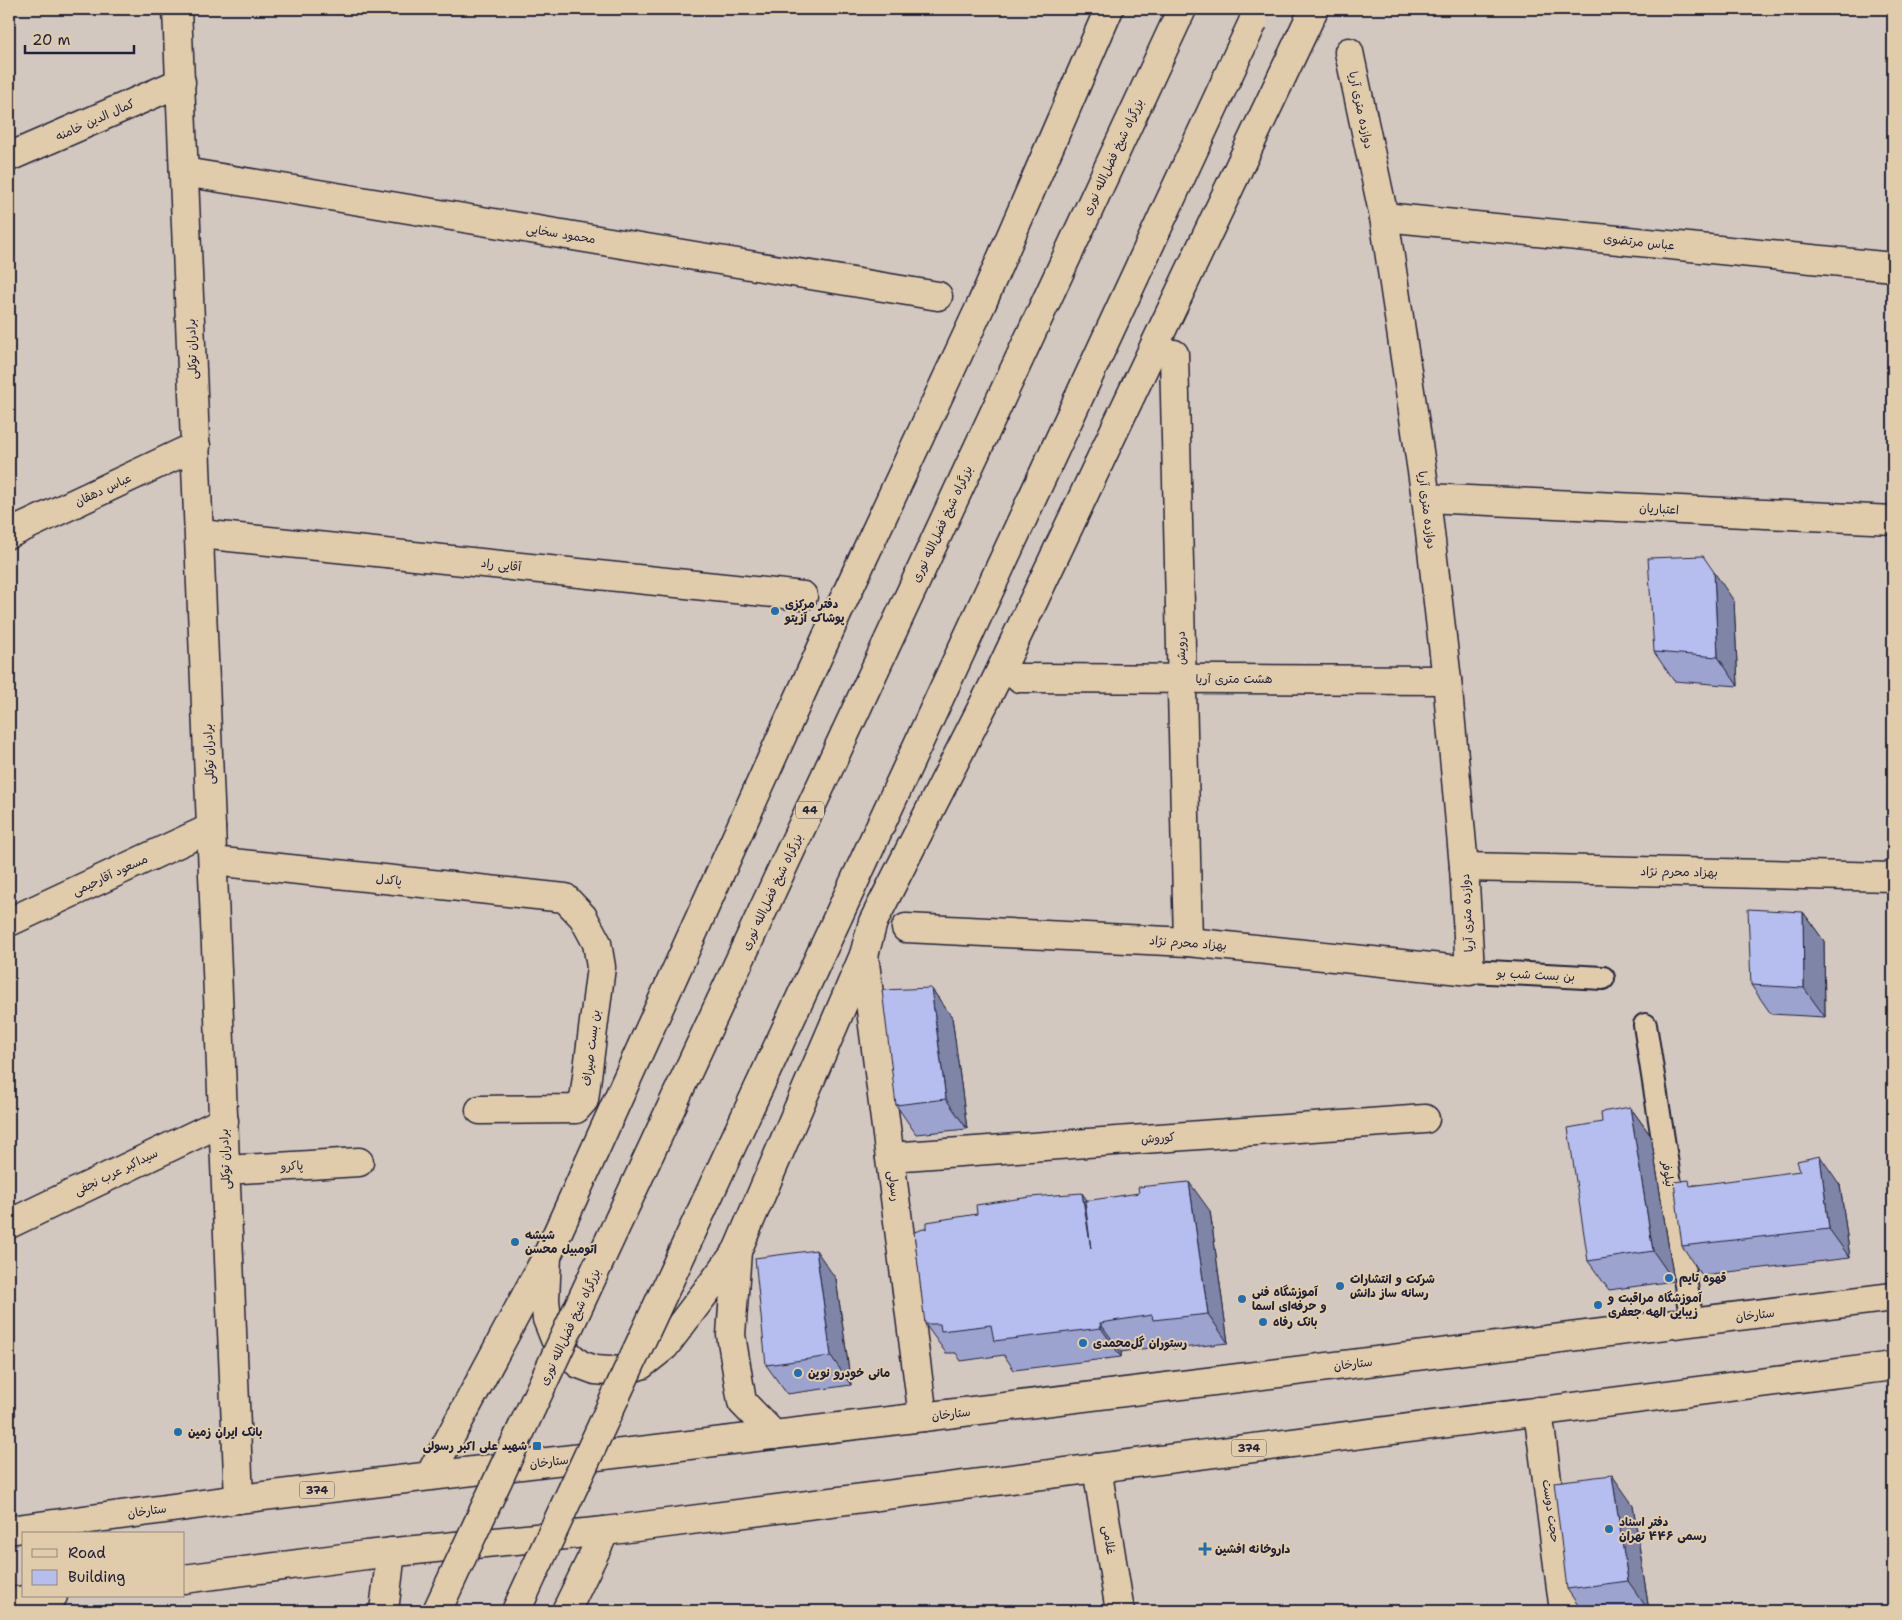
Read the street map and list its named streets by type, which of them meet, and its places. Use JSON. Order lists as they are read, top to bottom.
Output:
{
  "streets": {
    "main road": [
      "دوازده متری آریا",
      "کمال الدین خامنه",
      "بزرگراه شیخ فضل‌الله نوری",
      "محمود سخایی",
      "عباس مرتضوی",
      "برادران توکلی",
      "عباس دهقان",
      "اعتباریان",
      "آقایی راد",
      "درویش",
      "هشت متری آریا",
      "44",
      "بهزاد محرم نژاد",
      "مسعود آقارحیمی",
      "پاکدل",
      "بن بست صیراف",
      "کوروش",
      "پاکرو",
      "سیداکبر عرب نجفی",
      "رسولی",
      "ستارخان",
      "374",
      "حجت دوست",
      "غلامی"
    ],
    "lane": ["بن بست شب بو", "نیلوفر"]
  },
  "crossings": [
    ["دوازده متری آریا", "عباس مرتضوی"],
    ["دوازده متری آریا", "اعتباریان"],
    ["دوازده متری آریا", "هشت متری آریا"],
    ["دوازده متری آریا", "بهزاد محرم نژاد"],
    ["دوازده متری آریا", "بن بست شب بو"],
    ["کمال الدین خامنه", "برادران توکلی"],
    ["محمود سخایی", "برادران توکلی"],
    ["برادران توکلی", "عباس دهقان"],
    ["برادران توکلی", "آقایی راد"],
    ["برادران توکلی", "مسعود آقارحیمی"],
    ["برادران توکلی", "پاکدل"],
    ["برادران توکلی", "پاکرو"],
    ["برادران توکلی", "سیداکبر عرب نجفی"],
    ["برادران توکلی", "ستارخان"],
    ["درویش", "هشت متری آریا"],
    ["درویش", "بهزاد محرم نژاد"],
    ["بهزاد محرم نژاد", "بن بست شب بو"],
    ["پاکدل", "بن بست صیراف"],
    ["کوروش", "رسولی"],
    ["نیلوفر", "ستارخان"],
    ["رسولی", "ستارخان"],
    ["374", "حجت دوست"],
    ["374", "غلامی"]
  ],
  "places": {
    "other": [
      "دفتر مرکزی پوشاک آزیتو",
      "شیشه اتومبیل محسن",
      "قهوه تایم",
      "شرکت و انتشارات رسانه ساز دانش",
      "آموزشگاه فنی و حرفه‌ای اسما",
      "آموزشگاه مراقبت و زیبایی الهه جعفری",
      "بانک رفاه",
      "رستوران گل‌محمدی",
      "مانی خودرو نوین",
      "بانک ایران زمین",
      "دفتر اسناد رسمی ۴۴۶ تهران"
    ],
    "transit": ["شهید علی اکبر رسولی"],
    "health": ["داروخانه افشین"]
  },
  "legend": ["Road", "Building"],
  "scale_bar": "20 m"
}
